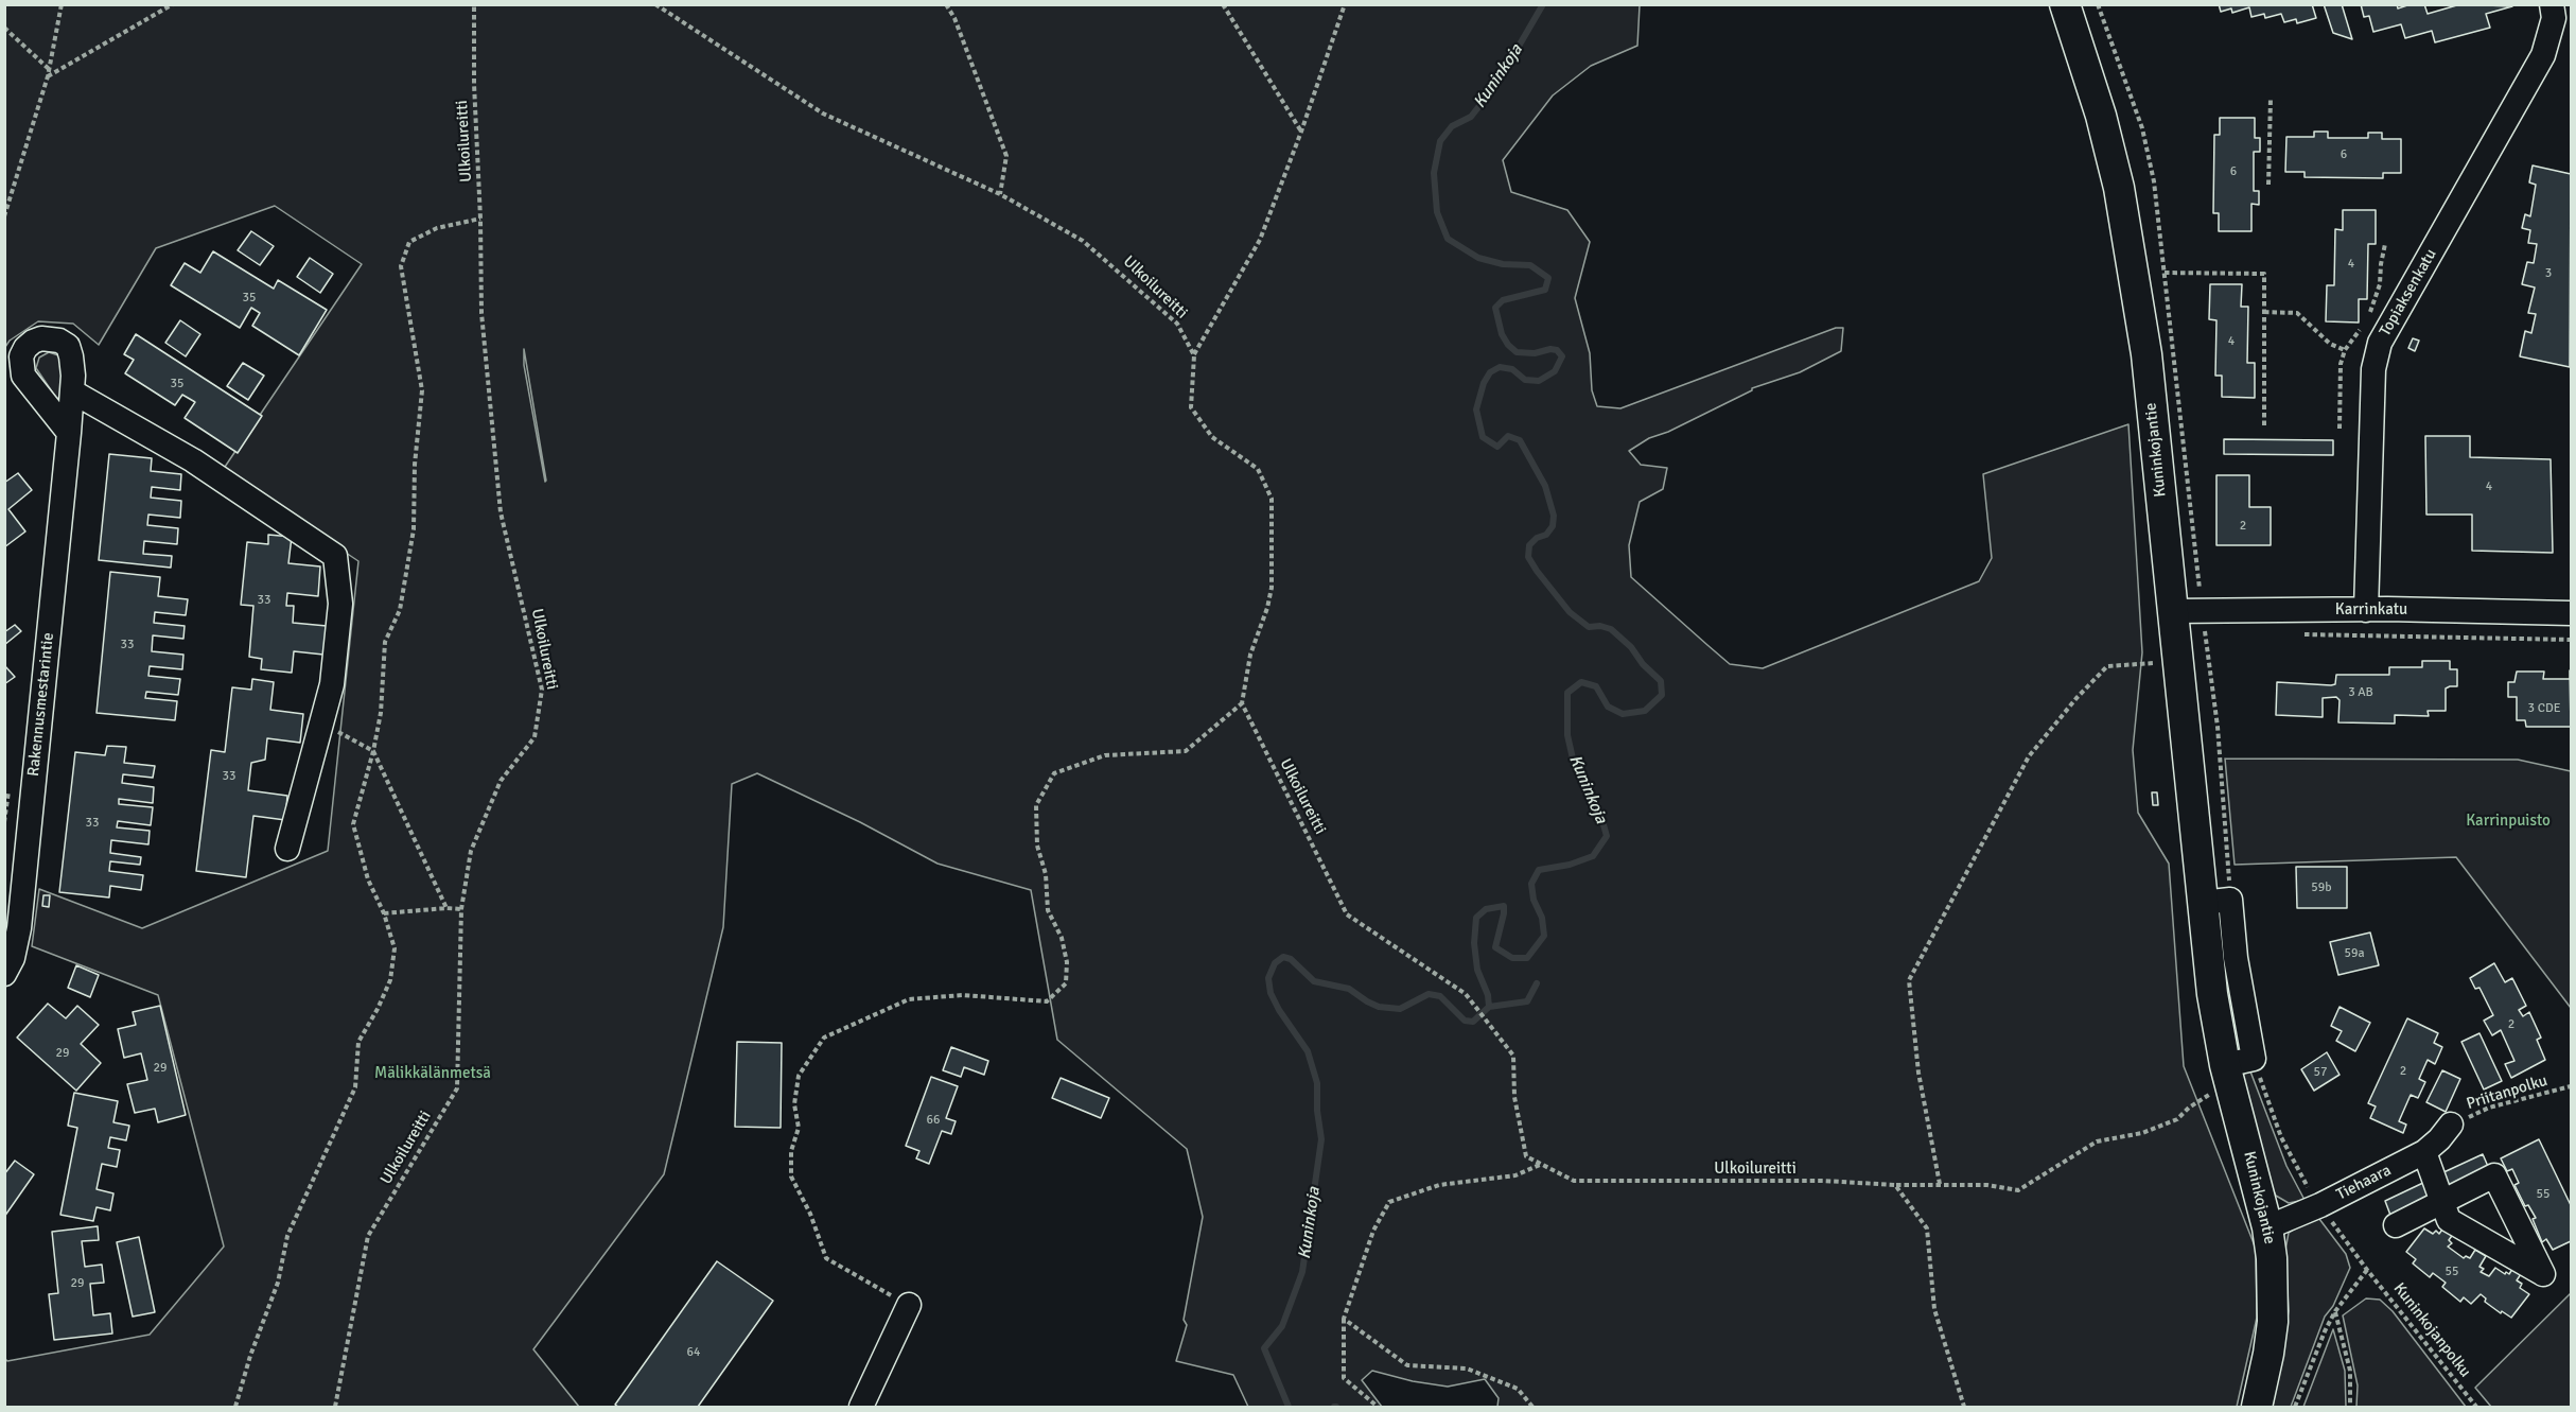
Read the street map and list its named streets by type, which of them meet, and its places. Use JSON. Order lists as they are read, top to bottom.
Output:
{
  "streets": {
    "main road": ["Kuninkojantie"],
    "street": [
      "Topiaksenkatu",
      "Karrinkatu",
      "Rakennusmestarintie",
      "Tiehaara"
    ],
    "path": ["Ulkoilureitti", "Priitanpolku", "Kuninkojanpolku"]
  },
  "crossings": [
    ["Topiaksenkatu", "Karrinkatu"],
    ["Kuninkojantie", "Karrinkatu"],
    ["Kuninkojantie", "Tiehaara"],
    ["Priitanpolku", "Tiehaara"]
  ],
  "water": ["Kuninkoja"],
  "parks": ["Karrinpuisto", "Mälikkälänmetsä"],
  "house_numbers": [
    "6",
    "6",
    "4",
    "3",
    "35",
    "4",
    "35",
    "4",
    "2",
    "33",
    "33",
    "3 AB",
    "3 CDE",
    "33",
    "33",
    "59b",
    "59a",
    "2",
    "29",
    "29",
    "2",
    "57",
    "66",
    "55",
    "55",
    "29",
    "64"
  ]
}
